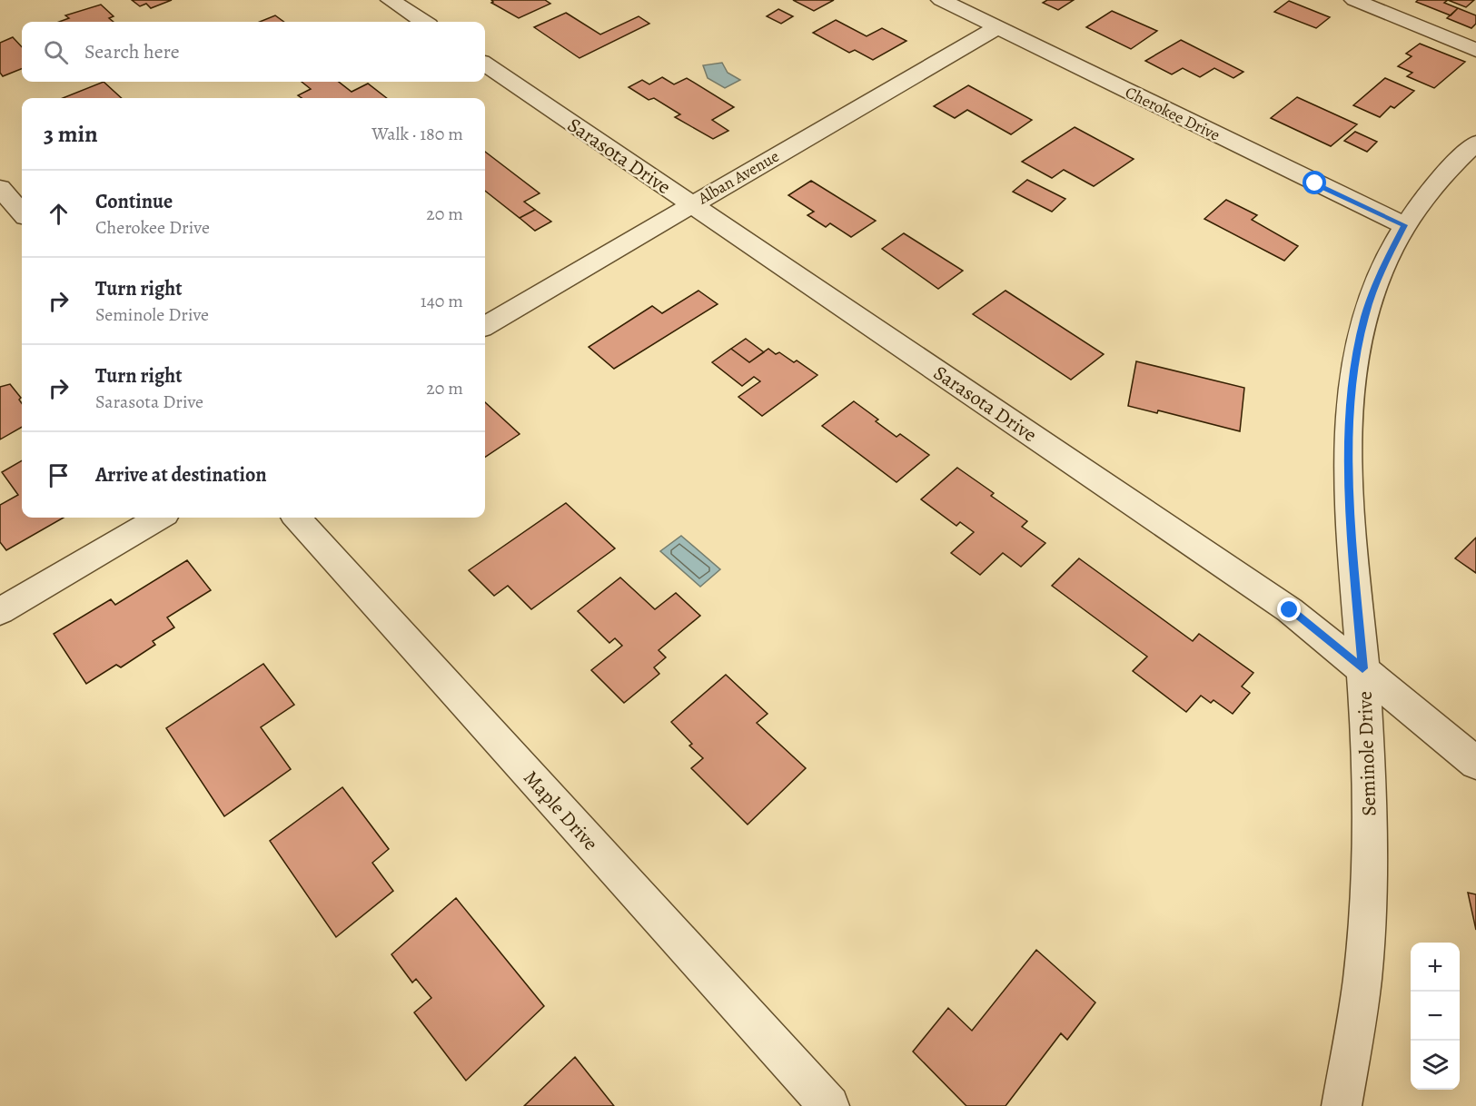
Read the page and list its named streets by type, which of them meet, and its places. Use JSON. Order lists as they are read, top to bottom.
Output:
{
  "streets": {
    "street": [
      "Cherokee Drive",
      "Sarasota Drive",
      "Alban Avenue",
      "Seminole Drive",
      "Maple Drive"
    ]
  },
  "crossings": [
    ["Cherokee Drive", "Alban Avenue"],
    ["Cherokee Drive", "Seminole Drive"],
    ["Sarasota Drive", "Alban Avenue"],
    ["Sarasota Drive", "Seminole Drive"]
  ],
  "page": {
    "search": "Search here",
    "heading": ["3 min", "Walk · 180 m"],
    "list": [
      ["Continue", "Cherokee Drive", "20 m"],
      ["Turn right", "Seminole Drive", "140 m"],
      ["Turn right", "Sarasota Drive", "20 m"],
      "Arrive at destination"
    ],
    "map_buttons": ["+", "−"]
  }
}
